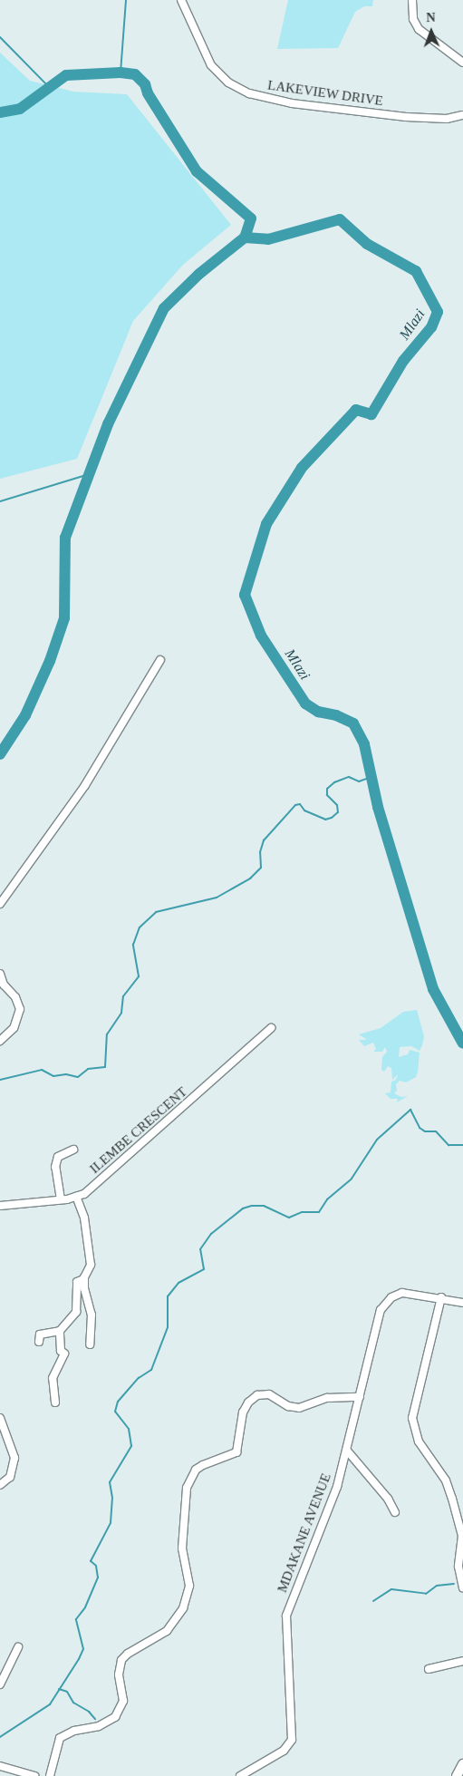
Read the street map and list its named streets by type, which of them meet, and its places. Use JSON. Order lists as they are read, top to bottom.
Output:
{
  "streets": {
    "street": ["LAKEVIEW DRIVE", "ILEMBE CRESCENT", "MDAKANE AVENUE"]
  },
  "water": ["Mlazi"],
  "north": "top"
}
